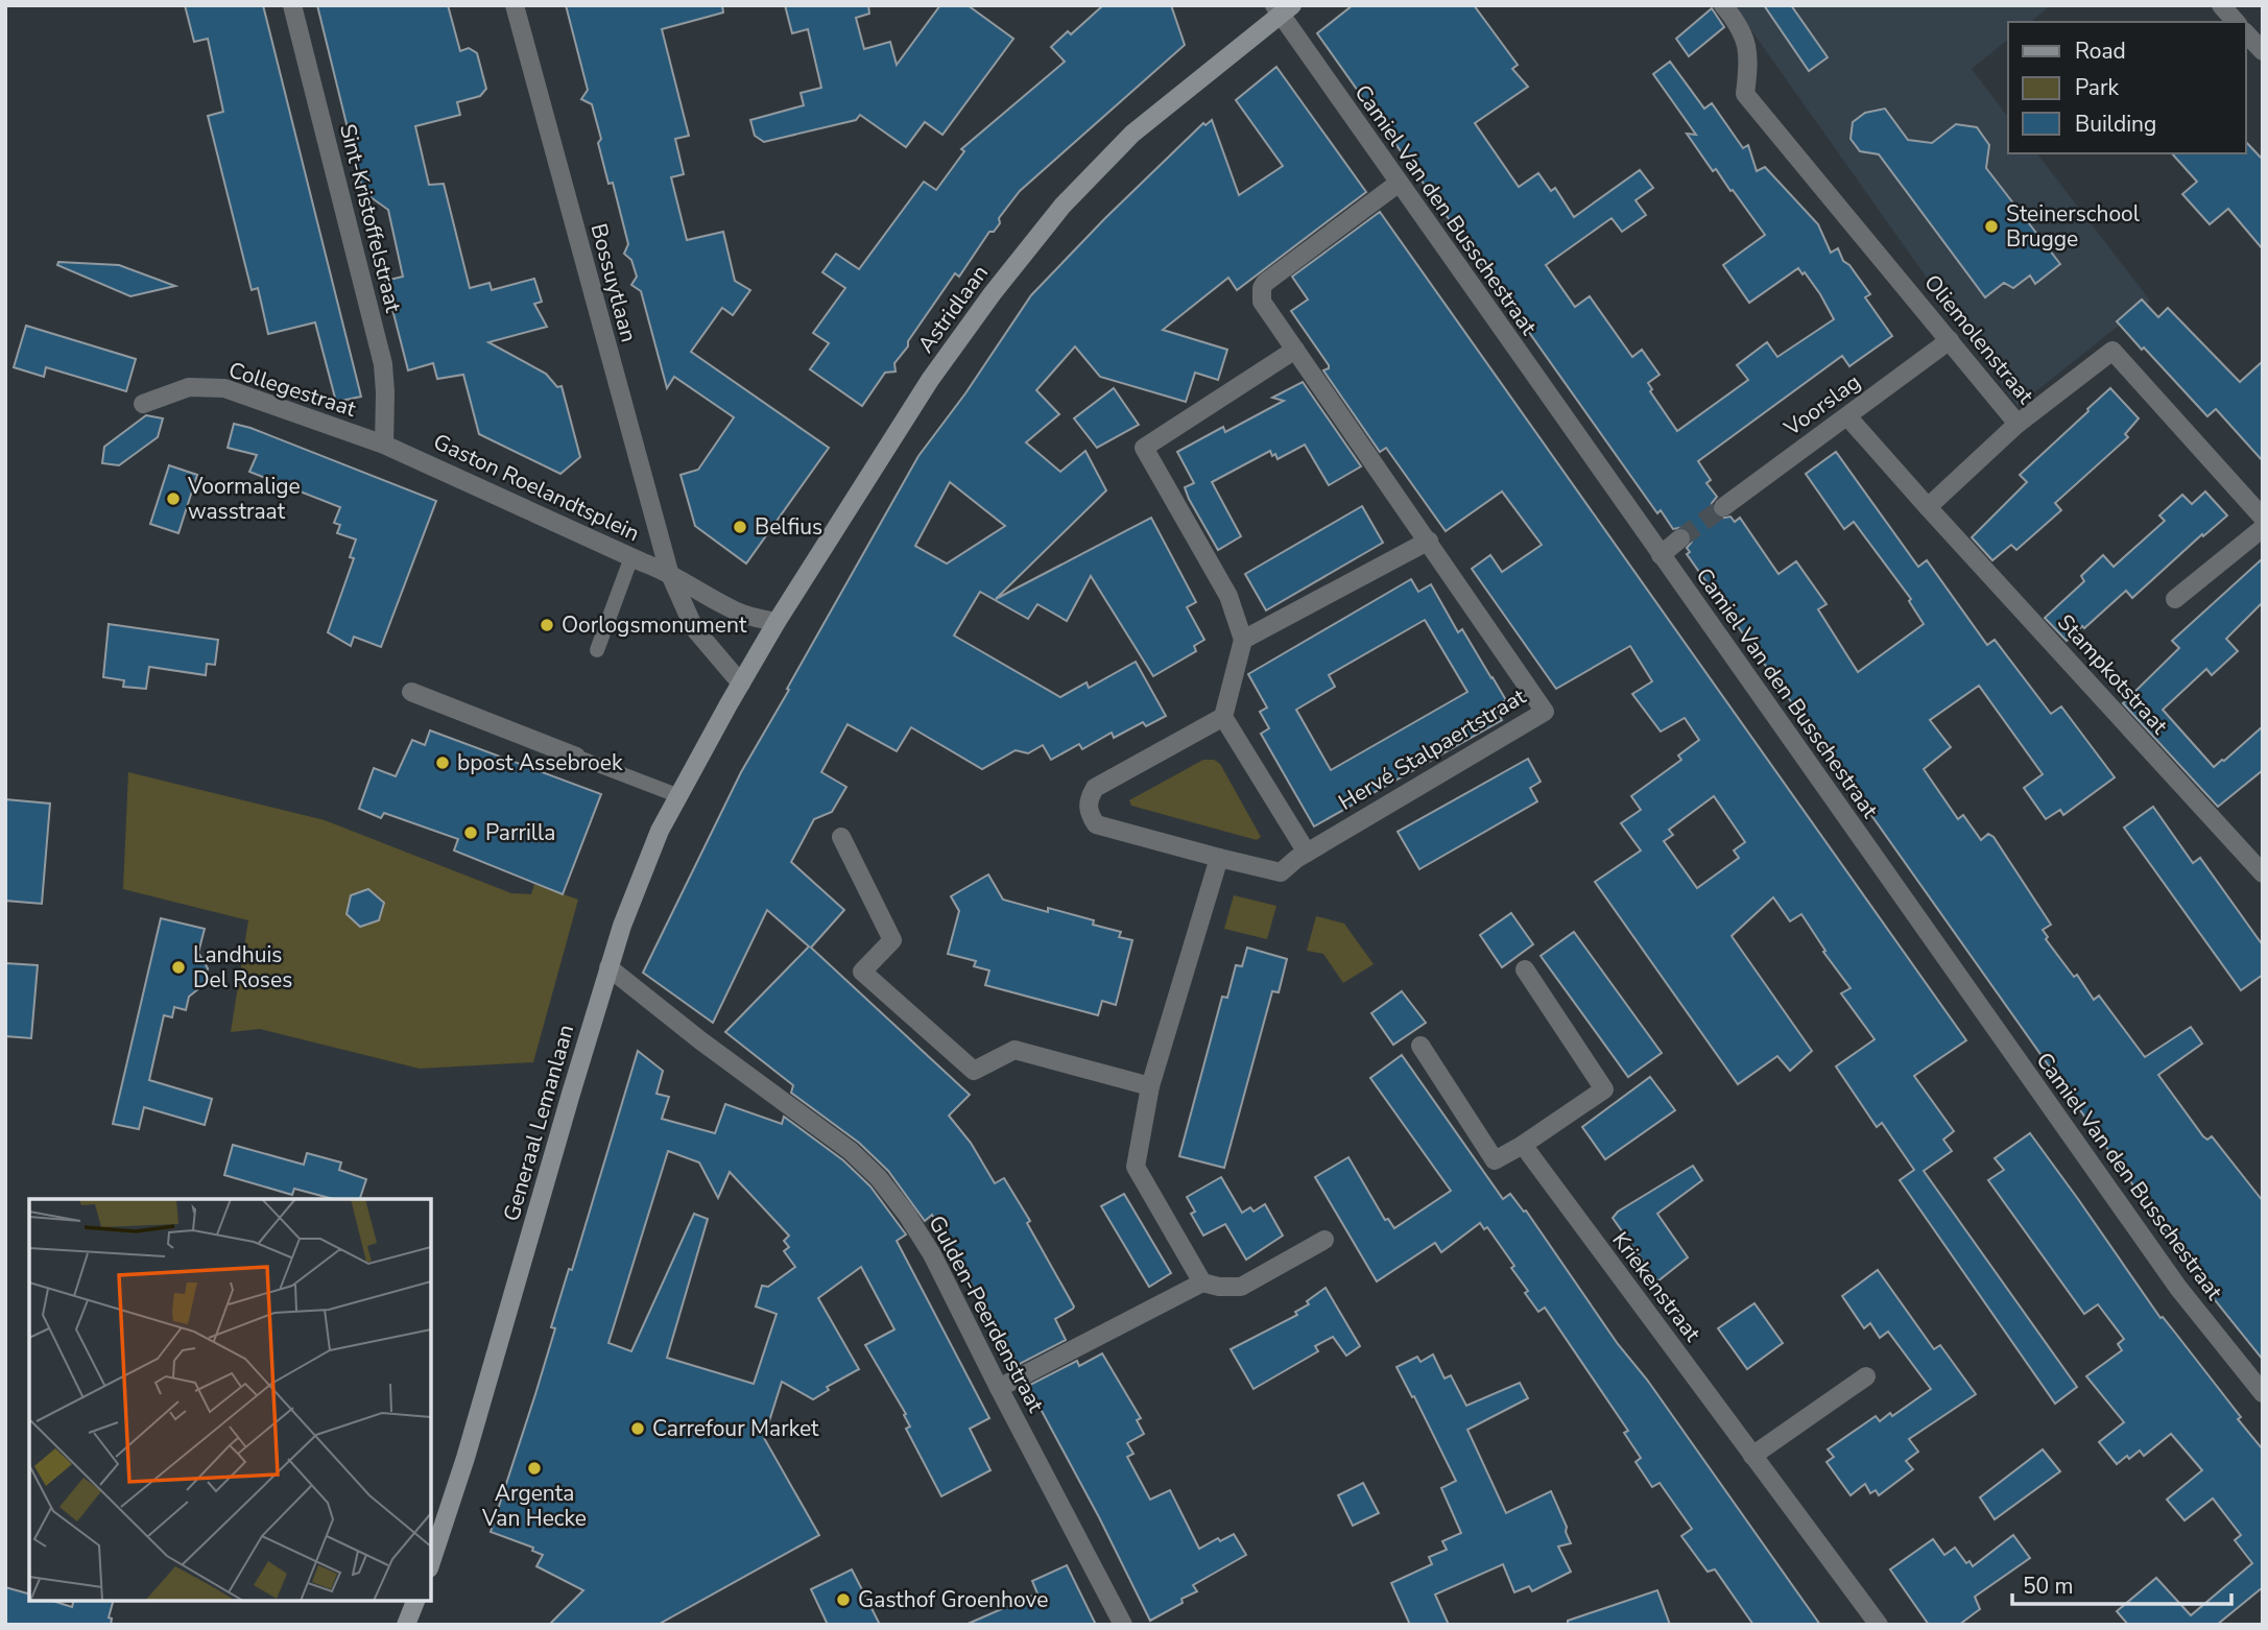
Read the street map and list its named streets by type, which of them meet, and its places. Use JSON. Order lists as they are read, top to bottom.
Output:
{
  "streets": {
    "main road": ["Astridlaan", "Generaal Lemanlaan"],
    "street": [
      "Camiel Van den Busschestraat",
      "Sint-Kristoffelstraat",
      "Bossuytlaan",
      "Oliemolenstraat",
      "Collegestraat",
      "Voorslag",
      "Gaston Roelandtsplein",
      "Stampkotstraat",
      "Hervé Stalpaertstraat",
      "Kriekenstraat",
      "Gulden-Peerdenstraat"
    ]
  },
  "crossings": [
    ["Camiel Van den Busschestraat", "Astridlaan"],
    ["Camiel Van den Busschestraat", "Hervé Stalpaertstraat"],
    ["Sint-Kristoffelstraat", "Collegestraat"],
    ["Sint-Kristoffelstraat", "Gaston Roelandtsplein"],
    ["Bossuytlaan", "Astridlaan"],
    ["Bossuytlaan", "Gaston Roelandtsplein"],
    ["Astridlaan", "Generaal Lemanlaan"],
    ["Oliemolenstraat", "Voorslag"],
    ["Collegestraat", "Gaston Roelandtsplein"],
    ["Voorslag", "Stampkotstraat"],
    ["Generaal Lemanlaan", "Gulden-Peerdenstraat"]
  ],
  "places": [
    "Steinerschool Brugge",
    "Voormalige wasstraat",
    "Belfius",
    "Oorlogsmonument",
    "bpost Assebroek",
    "Parrilla",
    "Landhuis Del Roses",
    "Carrefour Market",
    "Argenta Van Hecke",
    "Gasthof Groenhove"
  ],
  "legend": ["Road", "Park", "Building"],
  "scale_bar": "50 m"
}
